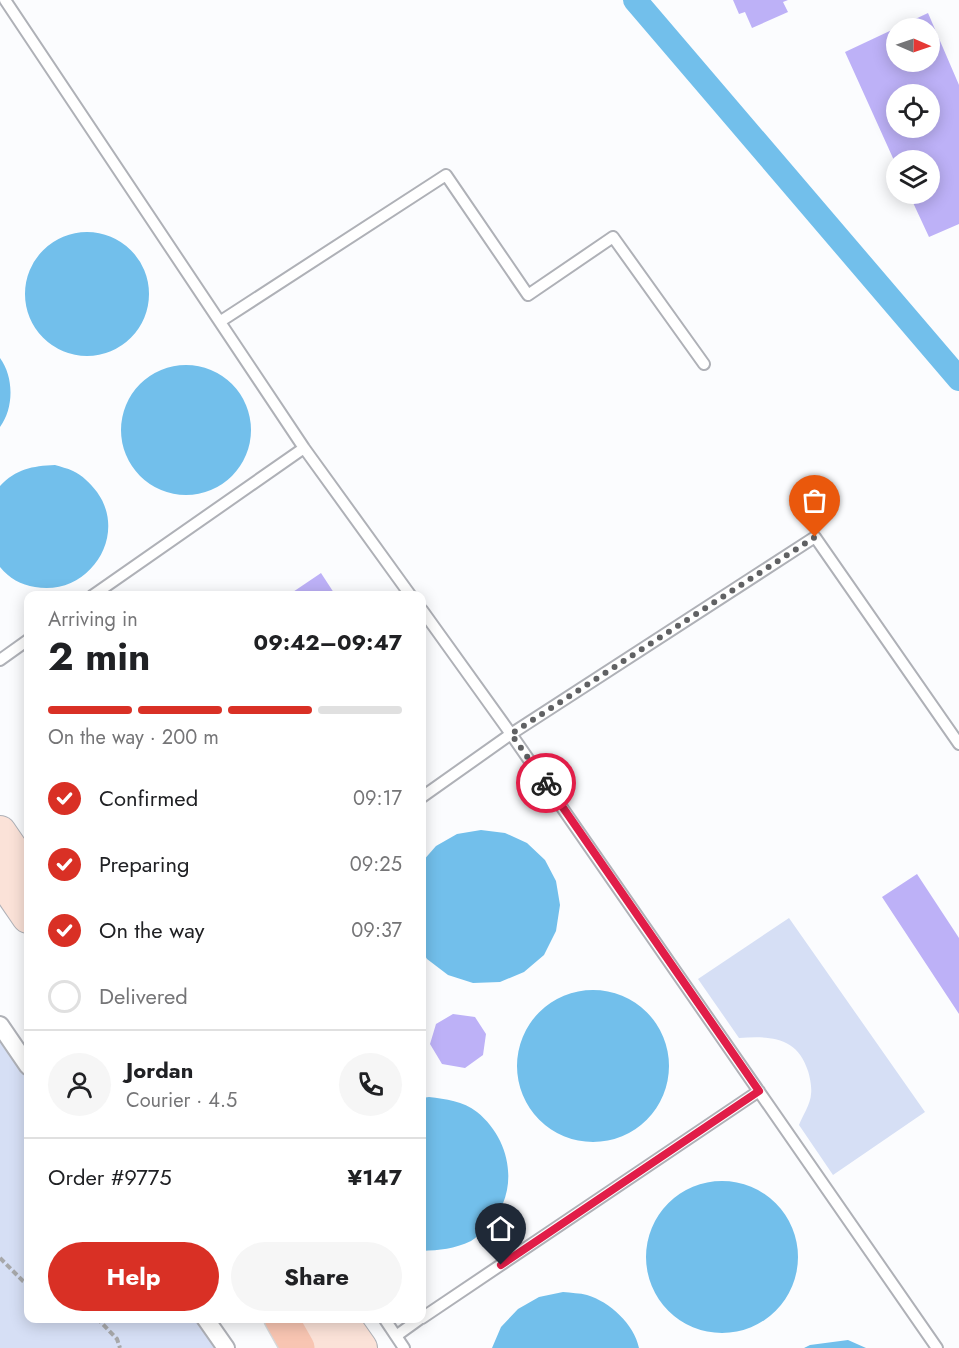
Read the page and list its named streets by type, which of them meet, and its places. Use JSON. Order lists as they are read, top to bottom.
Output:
{
  "north": "right",
  "page": {
    "heading": ["2 min", "Arriving in", "09:42–09:47"],
    "panel": [
      "Jordan",
      "Courier · 4.5",
      "Order #9775",
      "¥147"
    ],
    "bar": "On the way · 200 m",
    "list": [
      ["Confirmed", "09:17"],
      ["Preparing", "09:25"],
      ["On the way", "09:37"],
      "Delivered"
    ],
    "buttons": ["Help", "Share"]
  }
}
